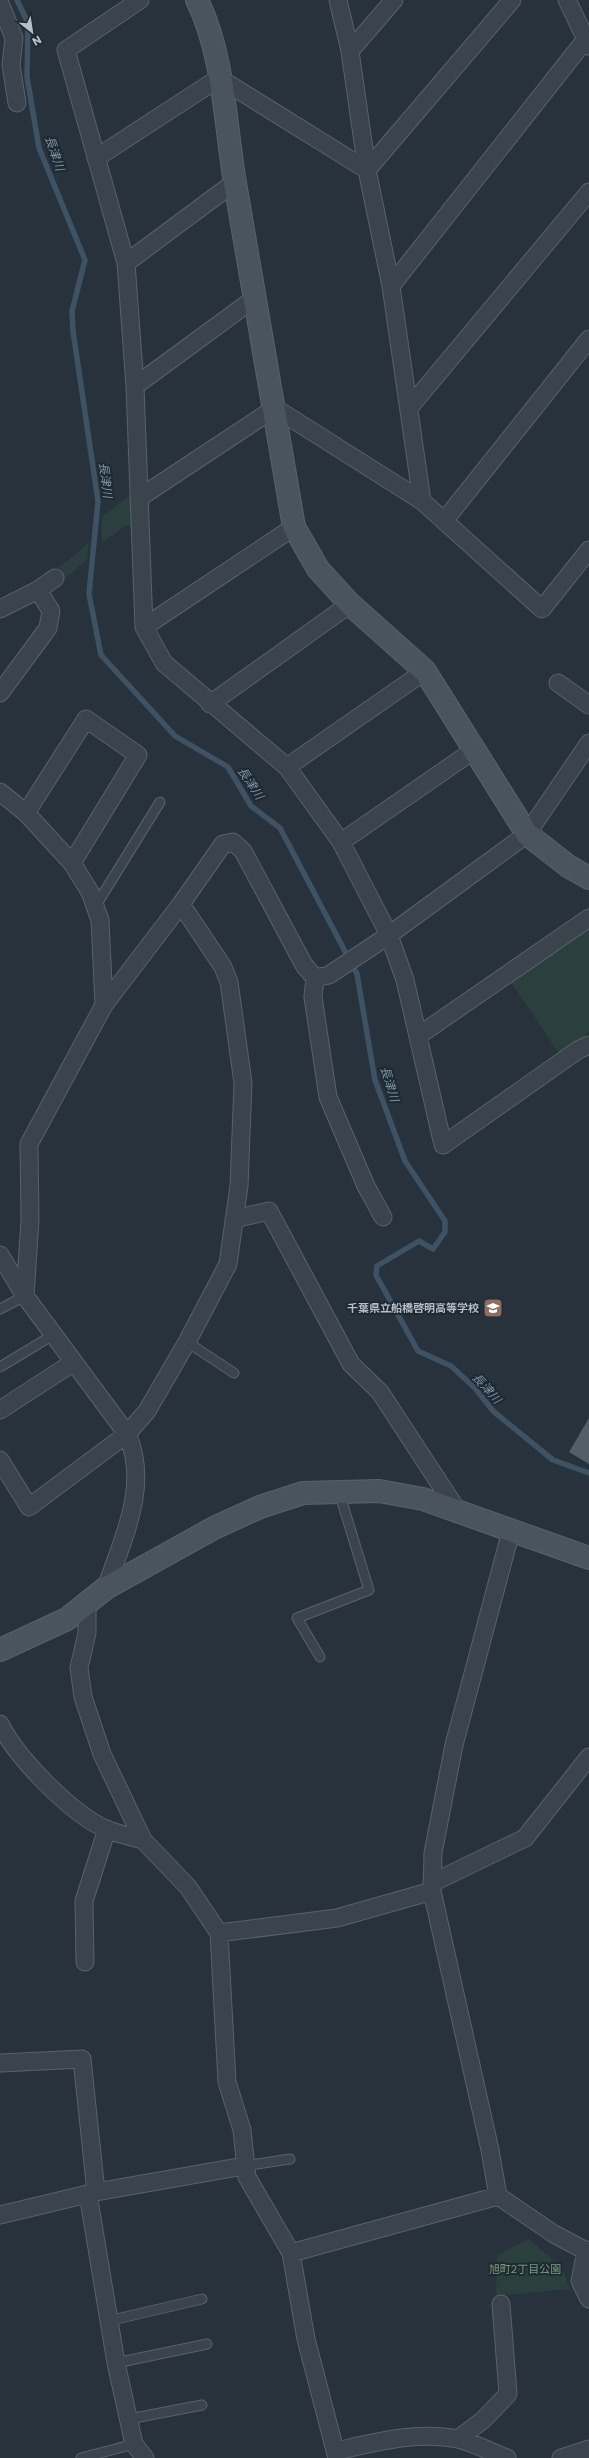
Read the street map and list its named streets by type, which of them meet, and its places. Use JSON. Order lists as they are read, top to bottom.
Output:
{
  "water": ["長津川"],
  "parks": ["旭町2丁目公園"],
  "places": {
    "school or university": ["千葉県立船橋啓明高等学校"]
  },
  "north": "bottom right"
}
